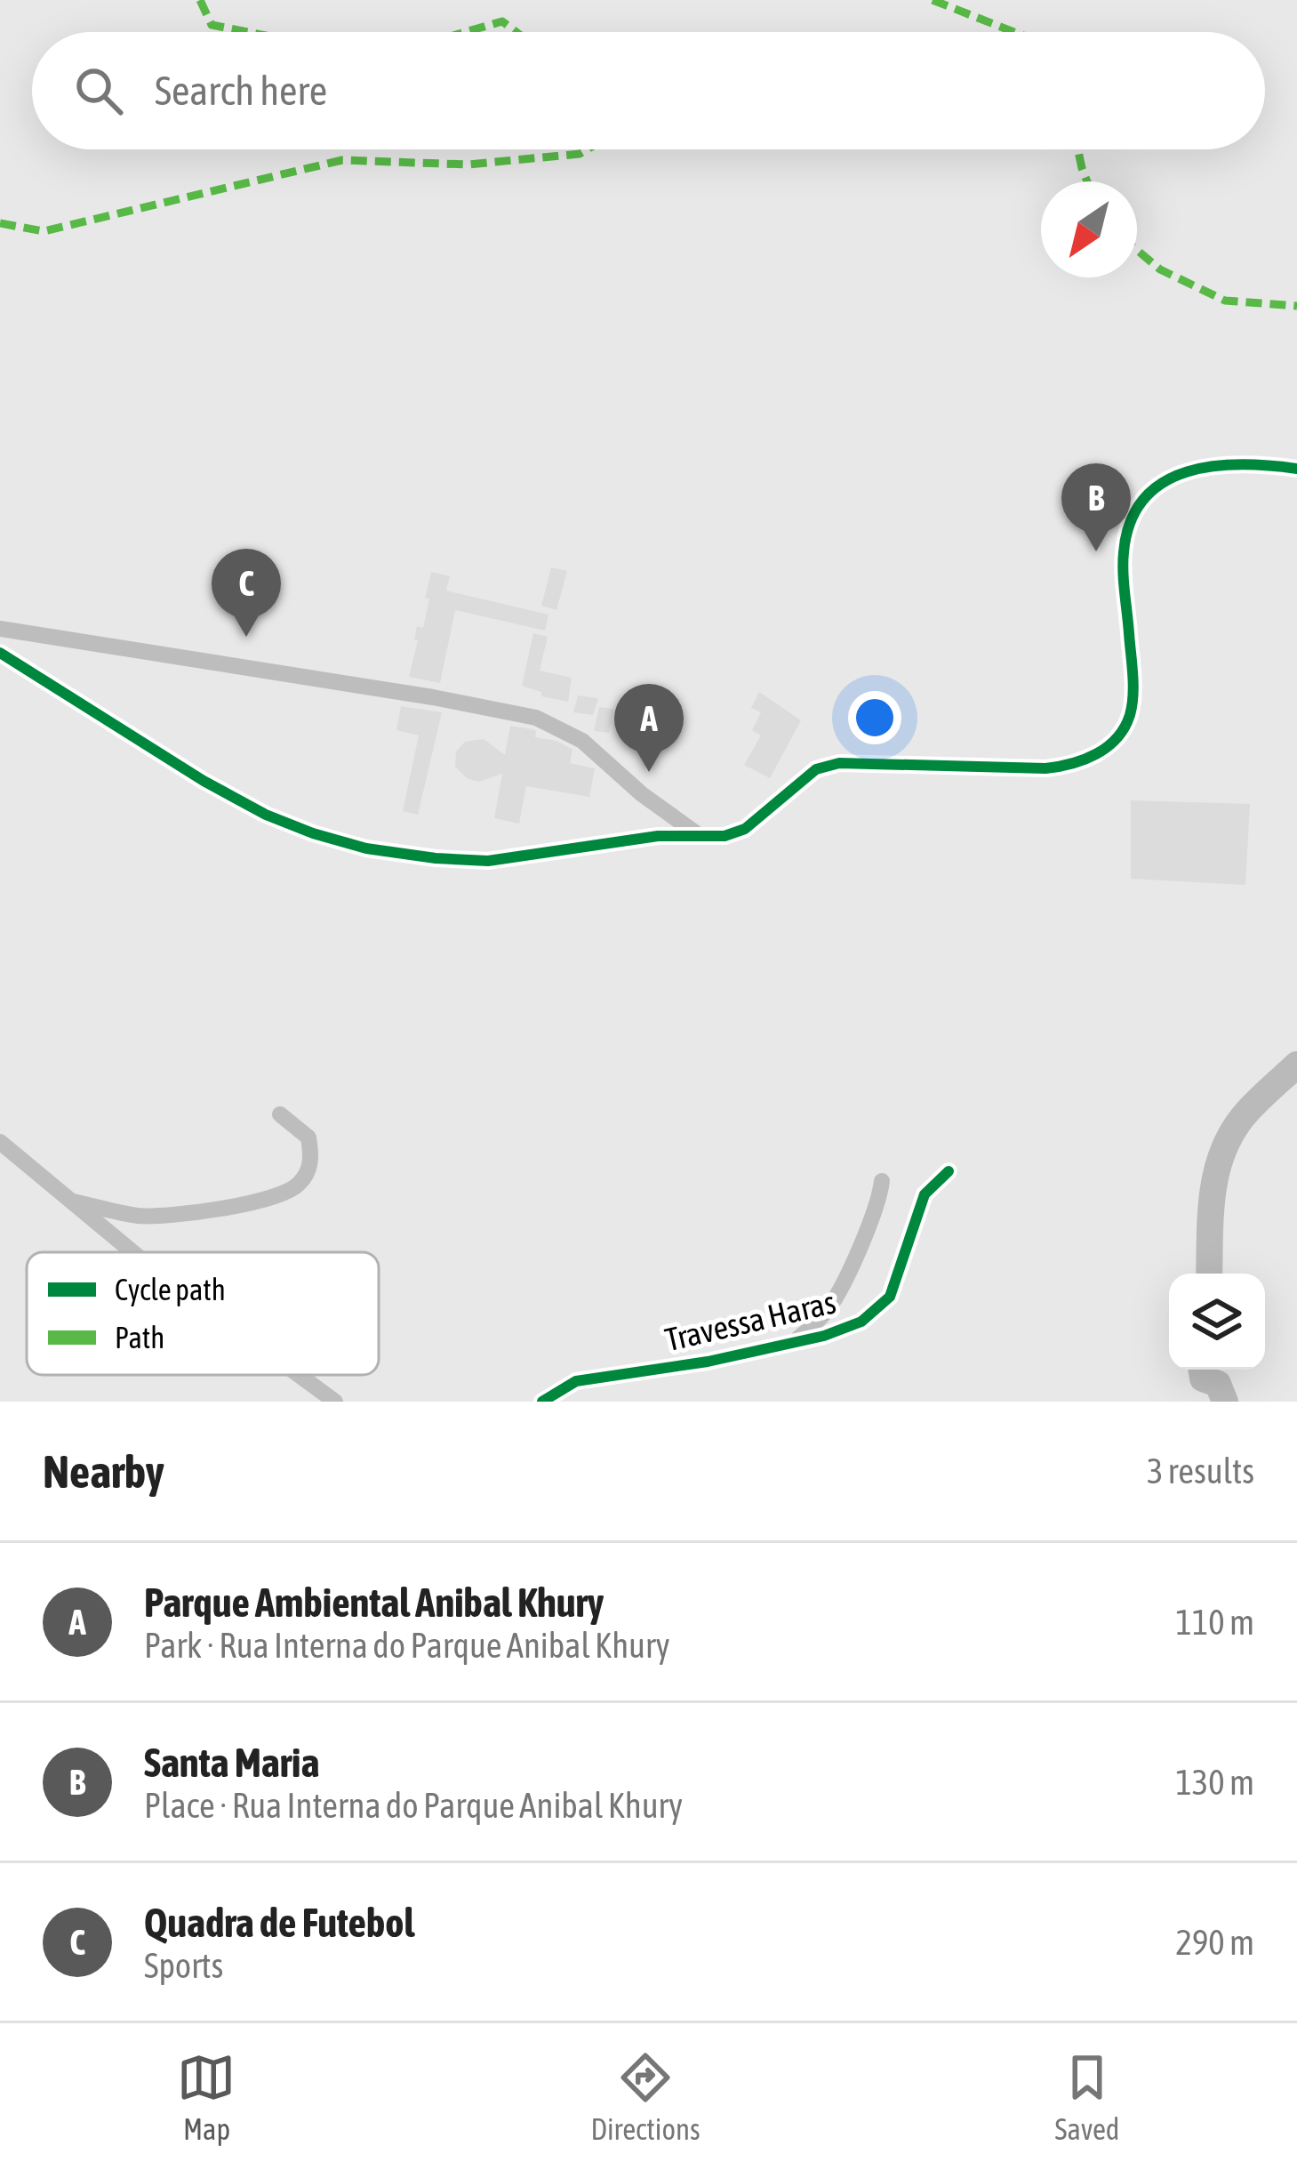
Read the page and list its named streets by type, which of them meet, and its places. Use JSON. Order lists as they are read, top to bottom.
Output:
{
  "streets": {
    "street": ["Travessa Haras"]
  },
  "legend": ["Cycle path", "Path"],
  "north": "bottom left",
  "page": {
    "search": "Search here",
    "pins": ["B", "C", "A"],
    "heading": ["Nearby", "3 results"],
    "list": [
      {
        "mark": "A",
        "name": "Parque Ambiental Anibal Khury",
        "note": "Park · Rua Interna do Parque Anibal Khury",
        "value": "110 m"
      },
      {
        "mark": "B",
        "name": "Santa Maria",
        "note": "Place · Rua Interna do Parque Anibal Khury",
        "value": "130 m"
      },
      {
        "mark": "C",
        "name": "Quadra de Futebol",
        "note": "Sports",
        "value": "290 m"
      }
    ],
    "nav": ["Map", "Directions", "Saved"]
  }
}
